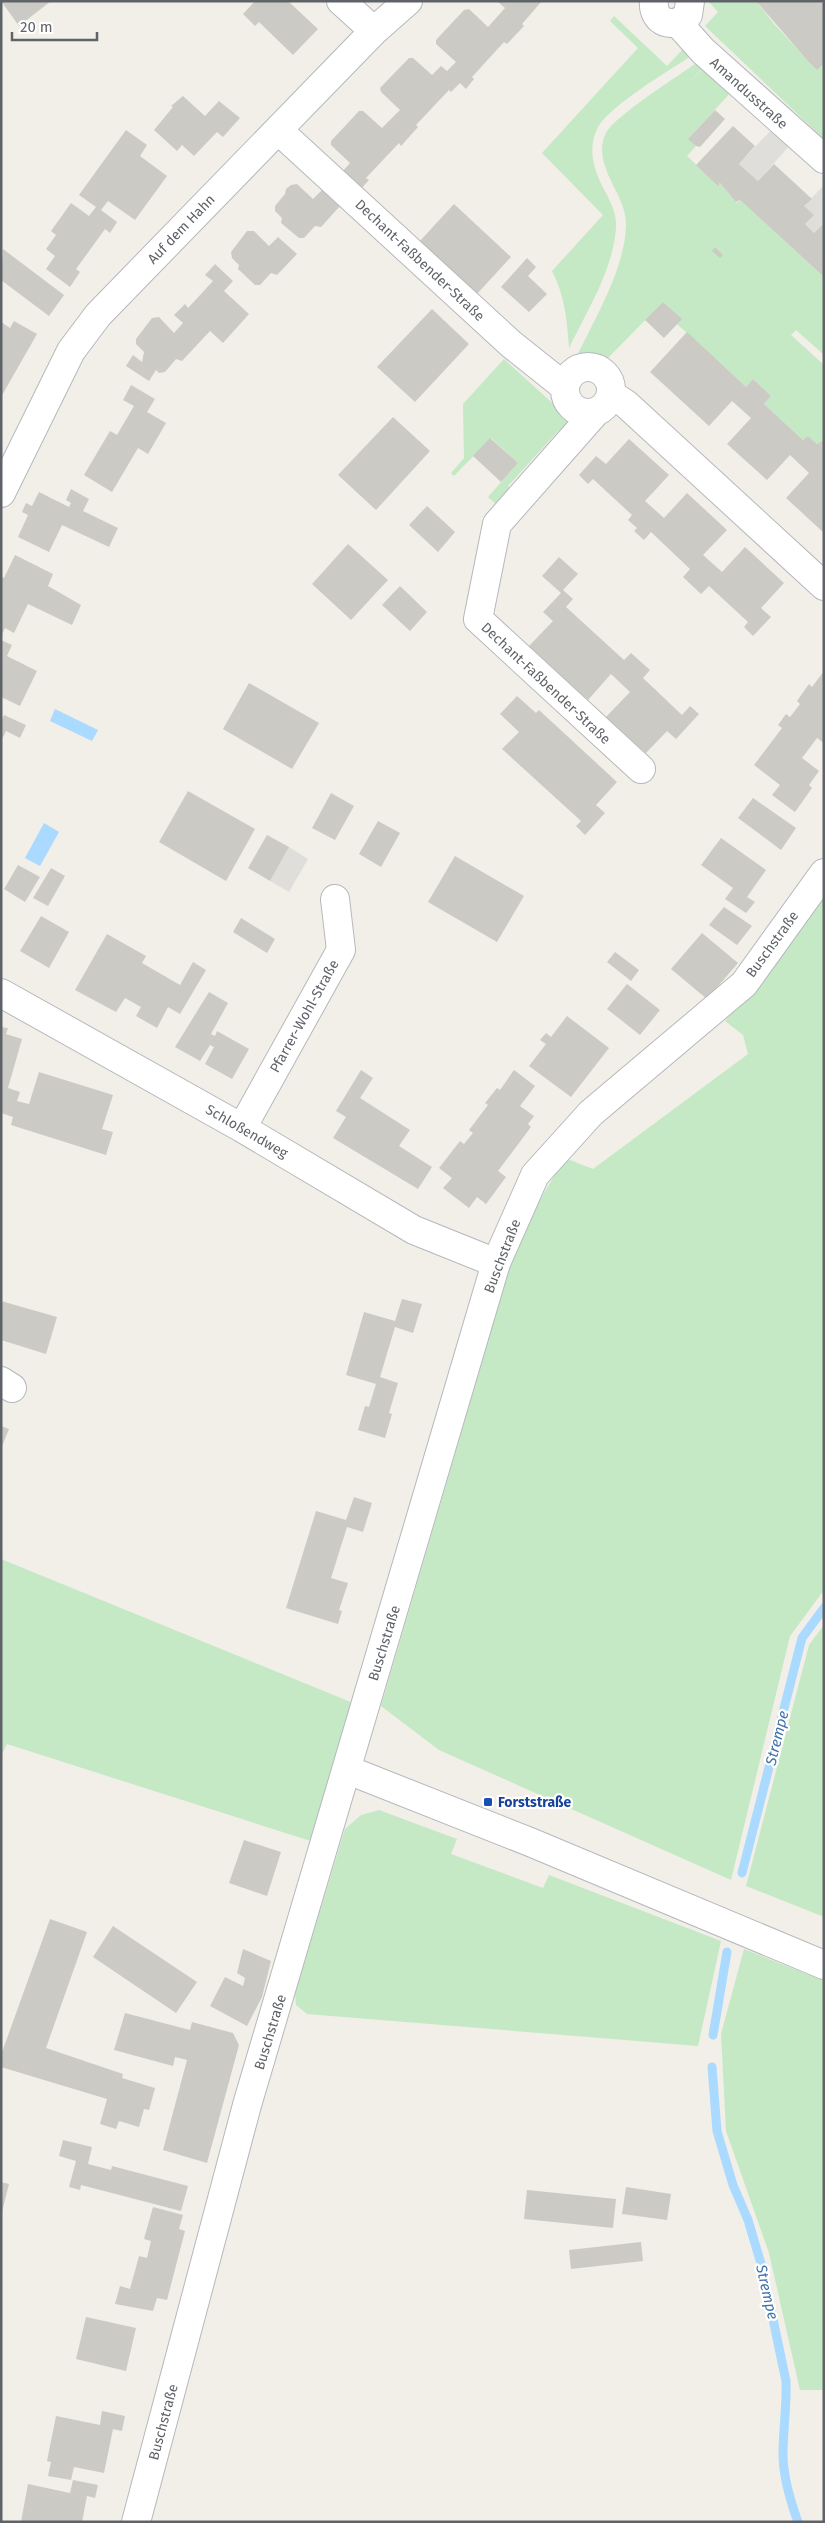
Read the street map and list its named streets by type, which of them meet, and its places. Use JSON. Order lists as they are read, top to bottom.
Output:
{
  "streets": {
    "street": [
      "Amandusstraße",
      "Auf dem Hahn",
      "Dechant-Faßbender-Straße",
      "Buschstraße",
      "Pfarrer-Wohl-Straße",
      "Schloßendweg"
    ]
  },
  "crossings": [
    ["Auf dem Hahn", "Dechant-Faßbender-Straße"],
    ["Buschstraße", "Schloßendweg"],
    ["Pfarrer-Wohl-Straße", "Schloßendweg"]
  ],
  "water": ["Strempe"],
  "places": {
    "transit": ["Forststraße"]
  },
  "scale_bar": "20 m"
}
